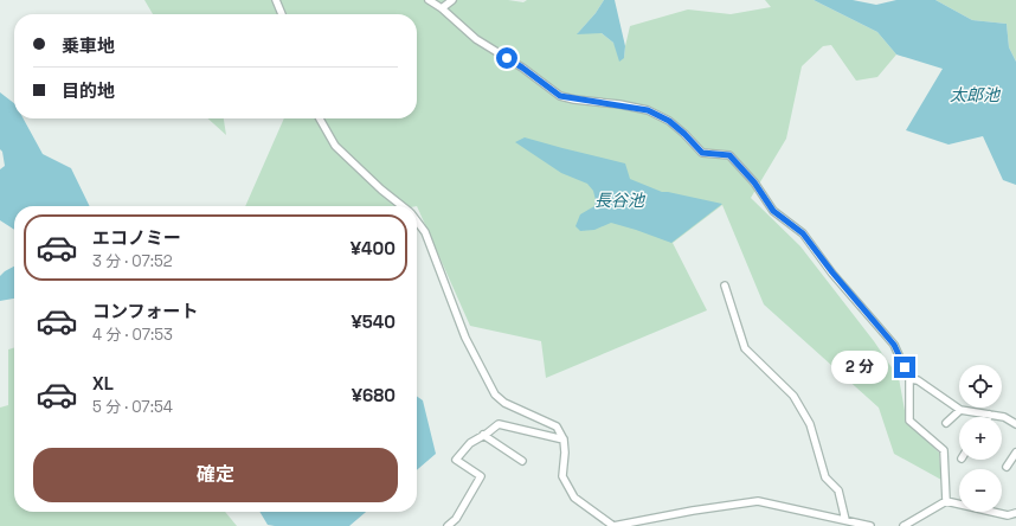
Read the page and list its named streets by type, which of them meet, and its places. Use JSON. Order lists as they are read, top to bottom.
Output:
{
  "water": ["太郎池", "長谷池"],
  "page": {
    "banner": ["乗車地", "目的地"],
    "list": [
      {
        "name": "エコノミー",
        "note": "3 分 · 07:52",
        "value": "¥400"
      },
      {
        "name": "コンフォート",
        "note": "4 分 · 07:53",
        "value": "¥540"
      },
      {
        "name": "XL",
        "note": "5 分 · 07:54",
        "value": "¥680"
      }
    ],
    "bubble": "2 分",
    "map_buttons": ["+", "−"],
    "buttons": "確定"
  }
}
